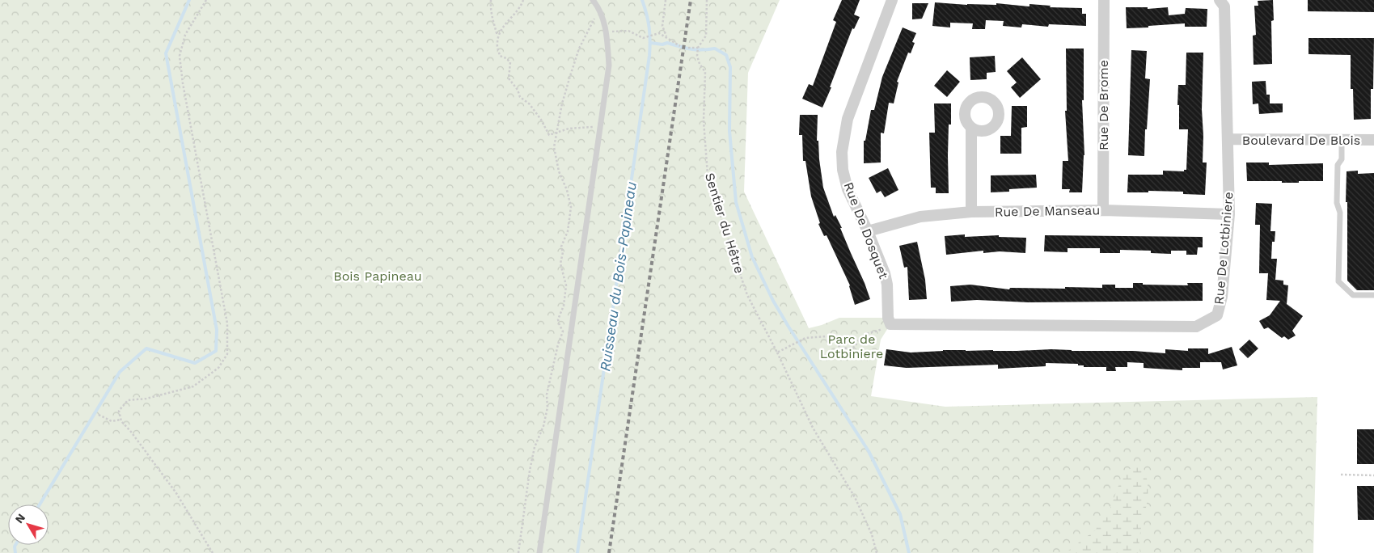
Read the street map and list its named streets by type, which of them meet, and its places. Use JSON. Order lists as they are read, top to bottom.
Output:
{
  "streets": {
    "street": [
      "Rue De Brome",
      "Boulevard De Blois",
      "Rue De Manseau",
      "Rue De Dosquet",
      "Rue De Lotbiniere"
    ],
    "path": ["Sentier du Hêtre"]
  },
  "crossings": [
    ["Rue De Brome", "Rue De Manseau"],
    ["Boulevard De Blois", "Rue De Lotbiniere"],
    ["Rue De Manseau", "Rue De Dosquet"],
    ["Rue De Manseau", "Rue De Lotbiniere"],
    ["Rue De Dosquet", "Rue De Lotbiniere"]
  ],
  "water": ["Ruisseau du Bois-Papineau"],
  "parks": ["Bois Papineau", "Parc de Lotbiniere"],
  "north": "top left"
}
